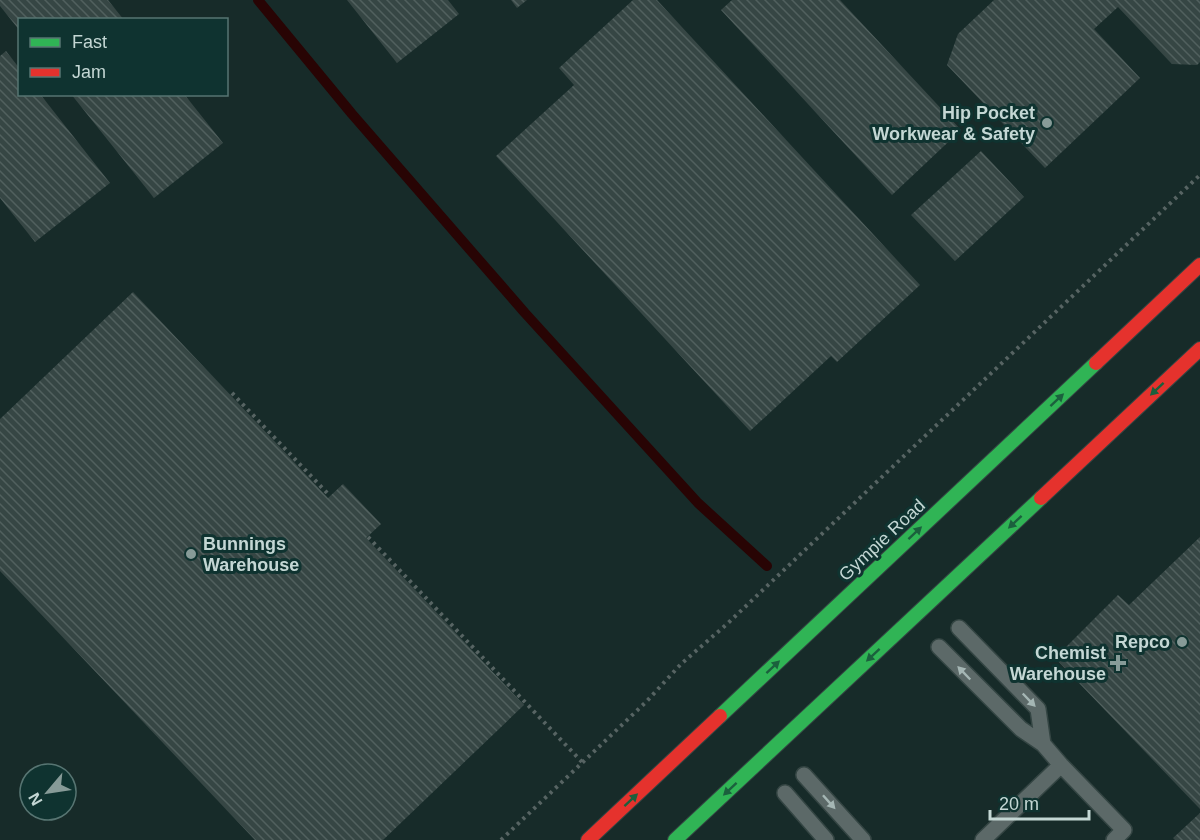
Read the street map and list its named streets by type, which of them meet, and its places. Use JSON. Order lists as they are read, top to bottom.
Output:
{
  "streets": {
    "highway": ["Gympie Road"]
  },
  "places": {
    "other": ["Hip Pocket Workwear & Safety", "Bunnings Warehouse", "Repco"],
    "health": ["Chemist Warehouse"]
  },
  "legend": ["Fast", "Jam"],
  "scale_bar": "20 m",
  "north": "bottom left"
}
